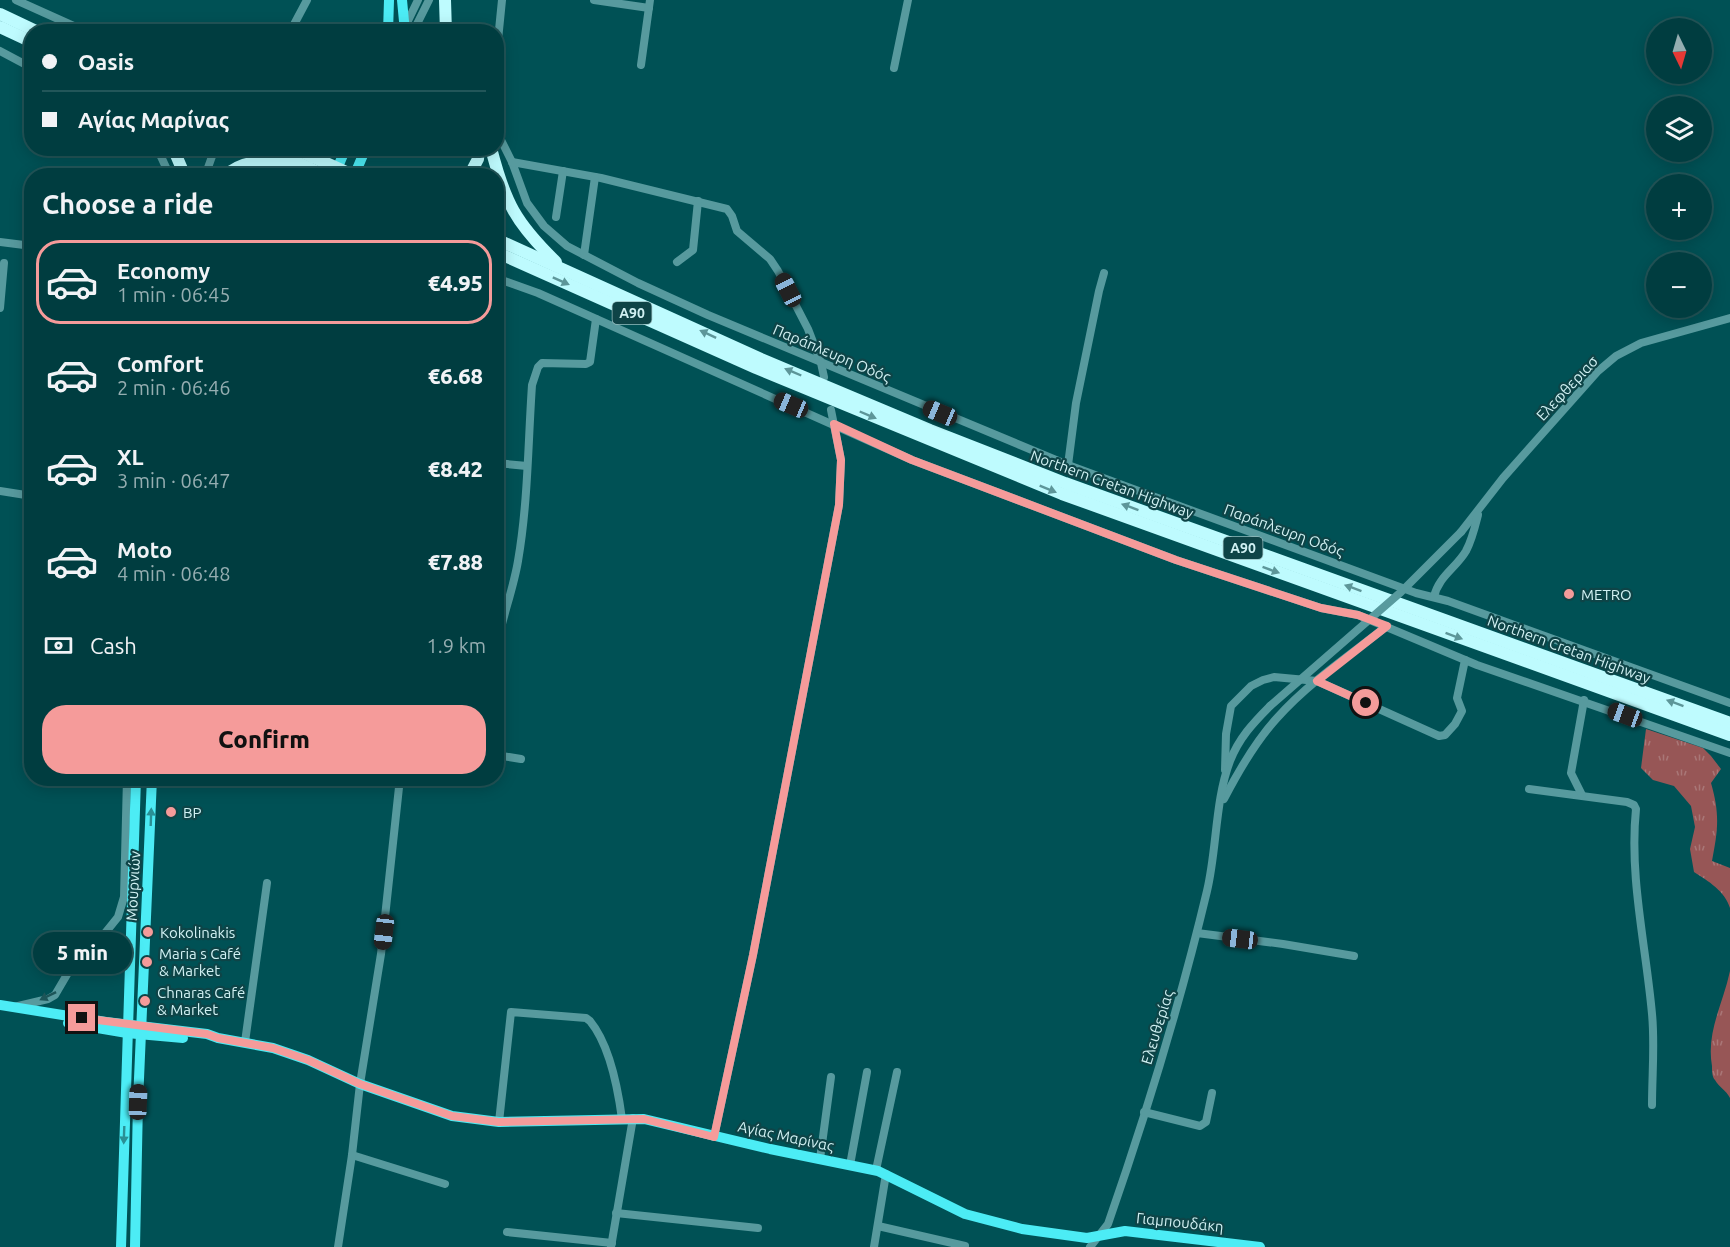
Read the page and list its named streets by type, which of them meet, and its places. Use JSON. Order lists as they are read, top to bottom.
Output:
{
  "streets": {
    "highway": ["Α90", "Northern Cretan Highway"],
    "main road": ["Μουρνιών", "Αγίας Μαρίνας", "Γιαμπουδάκη"],
    "street": ["Παράπλευρη Οδός", "Ελεφθεριασ", "Ελευθερίας"]
  },
  "crossings": [
    ["Ελεφθεριασ", "Ελευθερίας"],
    ["Μουρνιών", "Αγίας Μαρίνας"],
    ["Ελευθερίας", "Αγίας Μαρίνας"],
    ["Ελευθερίας", "Γιαμπουδάκη"],
    ["Αγίας Μαρίνας", "Γιαμπουδάκη"]
  ],
  "places": [
    "METRO",
    "BP",
    "Kokolinakis",
    "Maria s Café & Market",
    "Chnaras Café & Market"
  ],
  "north": "bottom",
  "page": {
    "map_buttons": ["+", "−"],
    "banner": ["Oasis", "Αγίας Μαρίνας"],
    "heading": "Choose a ride",
    "list": [
      {
        "name": "Economy",
        "note": "1 min · 06:45",
        "value": "€4.95"
      },
      {
        "name": "Comfort",
        "note": "2 min · 06:46",
        "value": "€6.68"
      },
      {
        "name": "XL",
        "note": "3 min · 06:47",
        "value": "€8.42"
      },
      {
        "name": "Moto",
        "note": "4 min · 06:48",
        "value": "€7.88"
      }
    ],
    "pay": ["Cash", "1.9 km"],
    "buttons": "Confirm",
    "bubble": "5 min"
  }
}
